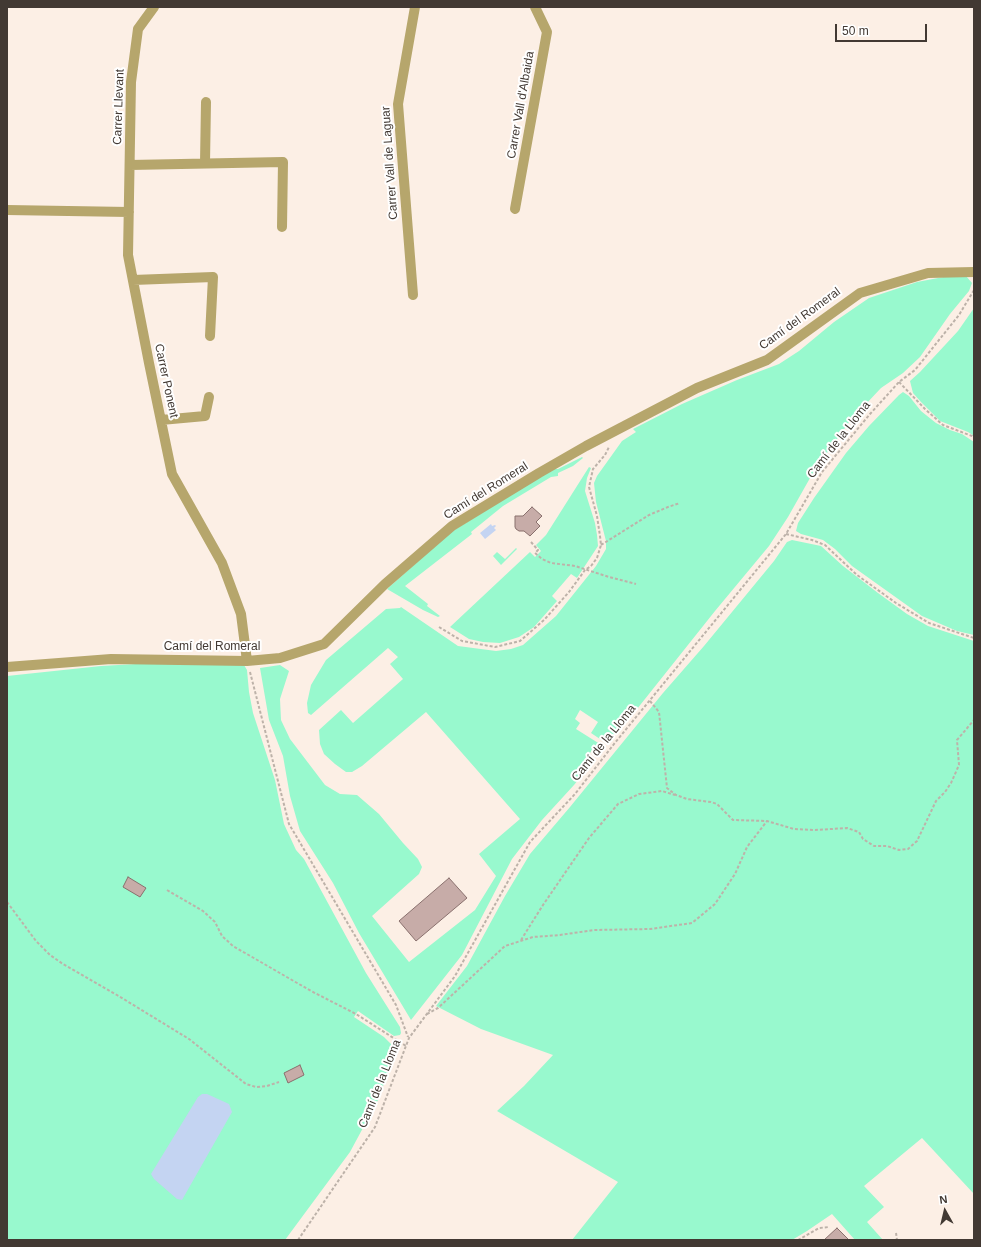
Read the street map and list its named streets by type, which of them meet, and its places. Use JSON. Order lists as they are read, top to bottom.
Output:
{
  "streets": {
    "street": [
      "Carrer Vall d'Albaida",
      "Carrer Llevant",
      "Carrer Vall de Laguar",
      "Camí del Romeral",
      "Carrer Ponent"
    ],
    "path": ["Camí de la Lloma"]
  },
  "crossings": [
    ["Carrer Llevant", "Carrer Ponent"],
    ["Camí del Romeral", "Carrer Ponent"]
  ],
  "scale_bar": "50 m",
  "north": "top"
}
